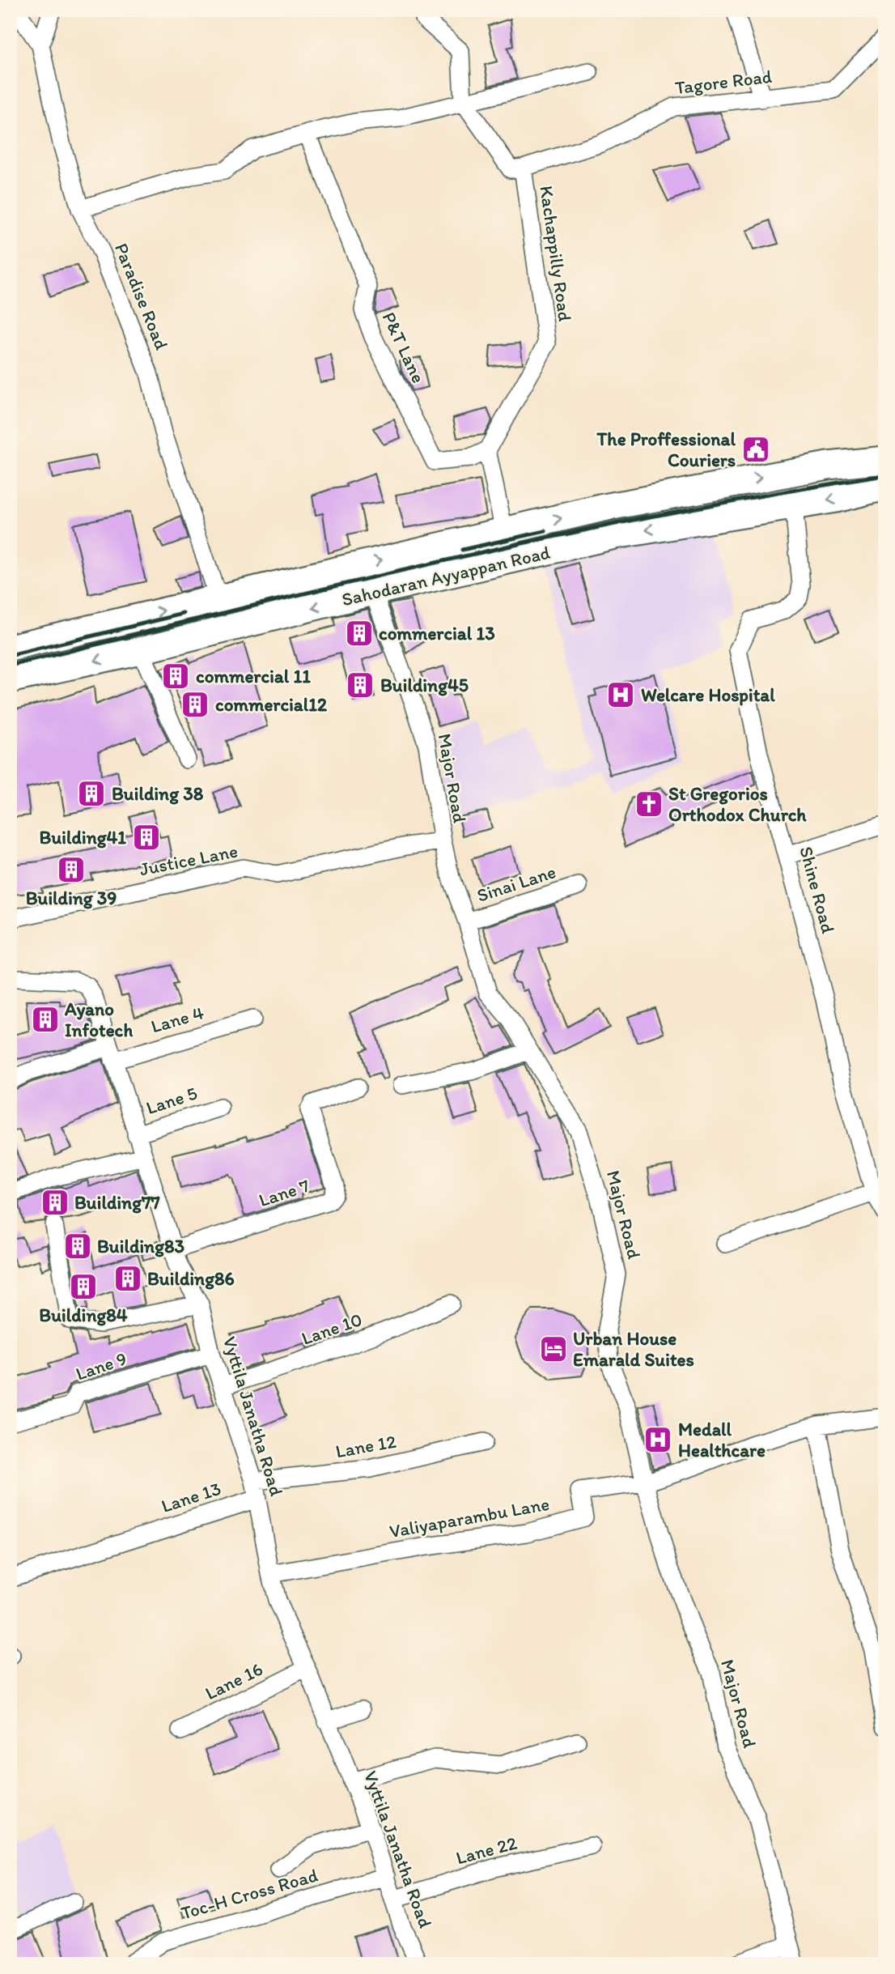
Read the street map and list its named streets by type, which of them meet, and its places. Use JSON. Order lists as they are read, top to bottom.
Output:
{
  "streets": {
    "main road": ["Sahodaran Ayyappan Road"],
    "street": [
      "Tagore Road",
      "Kachappilly Road",
      "Paradise Road",
      "P&T Lane",
      "Major Road",
      "Justice Lane",
      "Sinai Lane",
      "Shine Road",
      "Lane 4",
      "Lane 5",
      "Lane 7",
      "Lane 10",
      "Lane 9",
      "Vyttila Janatha Road",
      "Lane 12",
      "Lane 13",
      "Valiyaparambu Lane",
      "Lane 16",
      "Lane 22",
      "Toc-H Cross Road"
    ]
  },
  "crossings": [
    ["Tagore Road", "Kachappilly Road"],
    ["Kachappilly Road", "P&T Lane"],
    ["Paradise Road", "Sahodaran Ayyappan Road"],
    ["Sahodaran Ayyappan Road", "Major Road"],
    ["Sahodaran Ayyappan Road", "Shine Road"],
    ["Major Road", "Justice Lane"],
    ["Major Road", "Sinai Lane"],
    ["Major Road", "Valiyaparambu Lane"],
    ["Lane 4", "Vyttila Janatha Road"],
    ["Lane 5", "Vyttila Janatha Road"],
    ["Lane 7", "Vyttila Janatha Road"],
    ["Lane 10", "Vyttila Janatha Road"],
    ["Lane 9", "Vyttila Janatha Road"],
    ["Vyttila Janatha Road", "Lane 12"],
    ["Vyttila Janatha Road", "Lane 13"],
    ["Vyttila Janatha Road", "Valiyaparambu Lane"],
    ["Vyttila Janatha Road", "Lane 16"],
    ["Vyttila Janatha Road", "Lane 22"],
    ["Vyttila Janatha Road", "Toc-H Cross Road"]
  ],
  "places": {
    "public building": ["The Proffessional Couriers"],
    "building": [
      "commercial 13",
      "commercial 11",
      "Building45",
      "commercial12",
      "Building 38",
      "Building41",
      "Building 39",
      "Ayano Infotech",
      "Building77",
      "Building83",
      "Building86",
      "Building84"
    ],
    "hospital": ["Welcare Hospital", "Medall Healthcare"],
    "church": ["St Gregorios Orthodox Church"],
    "hotel": ["Urban House Emarald Suites"]
  }
}
